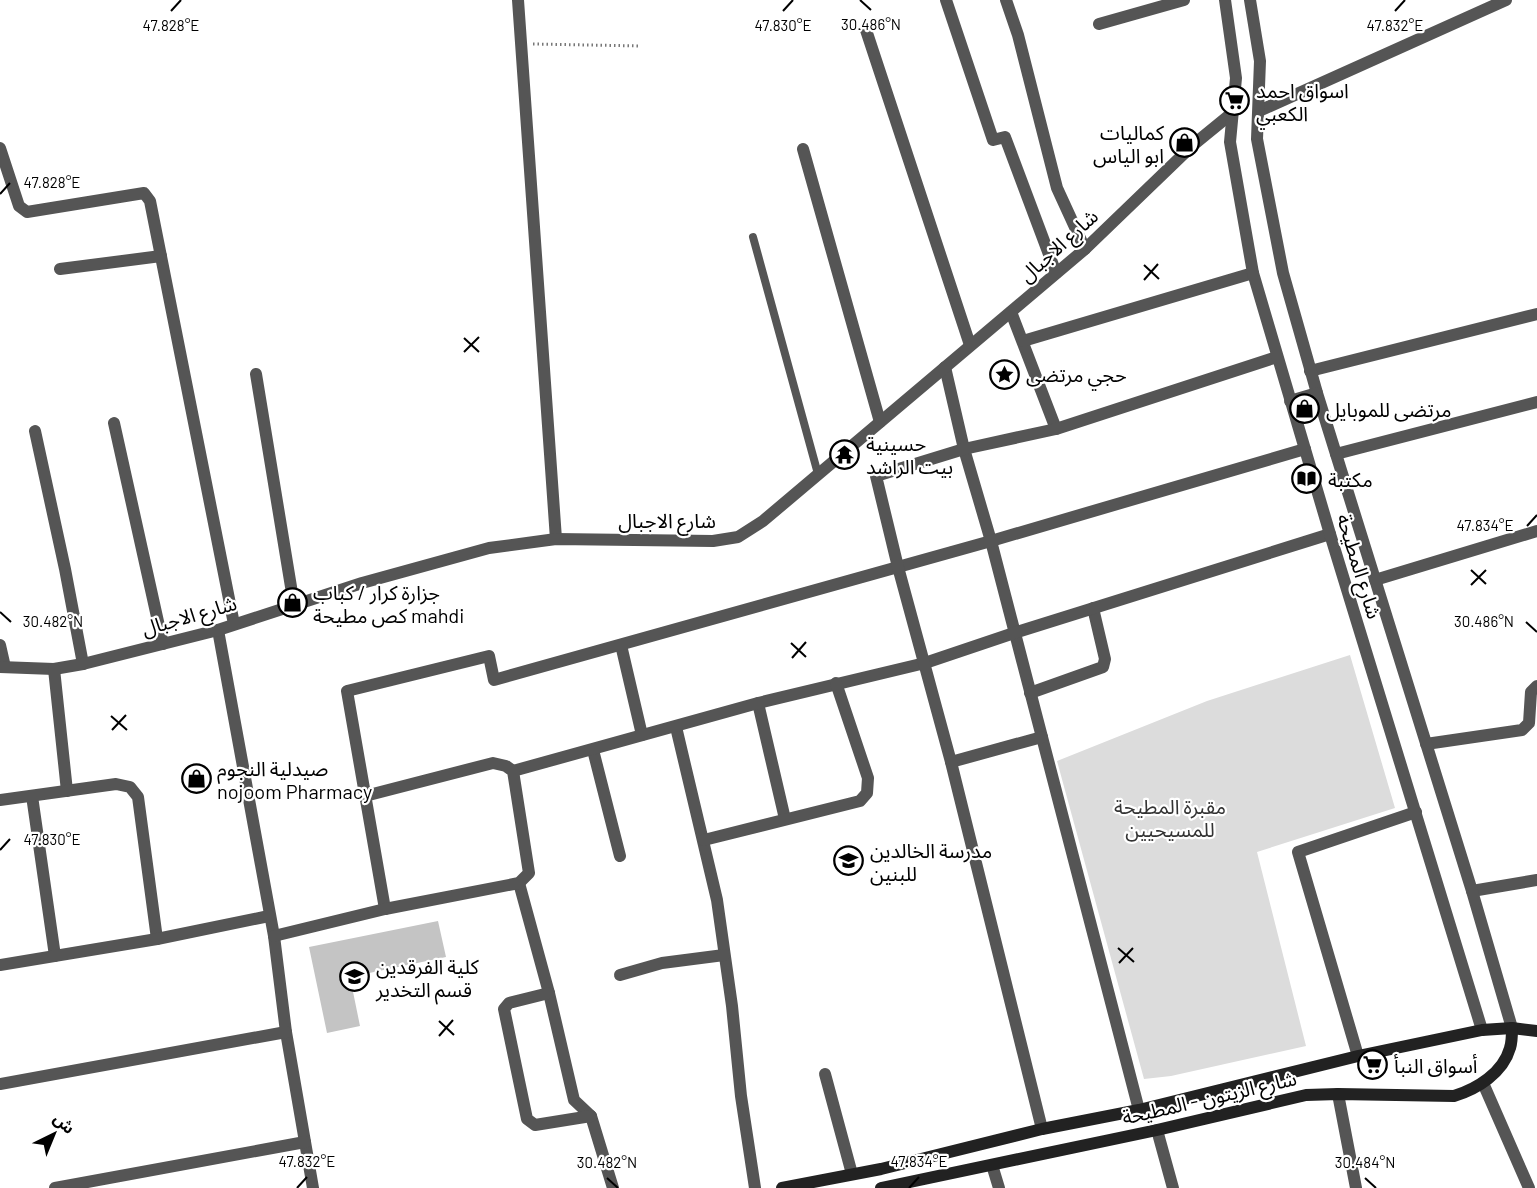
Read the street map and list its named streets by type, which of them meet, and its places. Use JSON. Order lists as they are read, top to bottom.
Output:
{
  "streets": {
    "main road": ["شارع الزيتون - المطيحة"],
    "street": ["شارع الاجبال", "شارع المطيحة"]
  },
  "crossings": [
    ["شارع الاجبال", "شارع المطيحة"],
    ["شارع المطيحة", "شارع الزيتون - المطيحة"]
  ],
  "parks": ["مقبرة المطيحة للمسيحيين"],
  "places": {
    "supermarket": ["اسواق احمد الكعبي", "أسواق النبأ"],
    "shop": [
      "كماليات ابو الياس",
      "مرتضى للموبايل",
      "جزارة كرار / كباب كص مطيحة mahdi",
      "صيدلية النجوم nojoom Pharmacy"
    ],
    "place": ["حجي مرتضى"],
    "temple": ["حسينية بيت الراشد"],
    "library": ["مكتبة"],
    "school or university": ["مدرسة الخالدين للبنين", "كلية الفرقدين قسم التخدير"]
  },
  "north": "top right",
  "coordinates": [
    "30.486°N",
    "47.828°E",
    "47.830°E",
    "47.832°E",
    "47.834°E",
    "30.482°N",
    "30.484°N"
  ]
}
